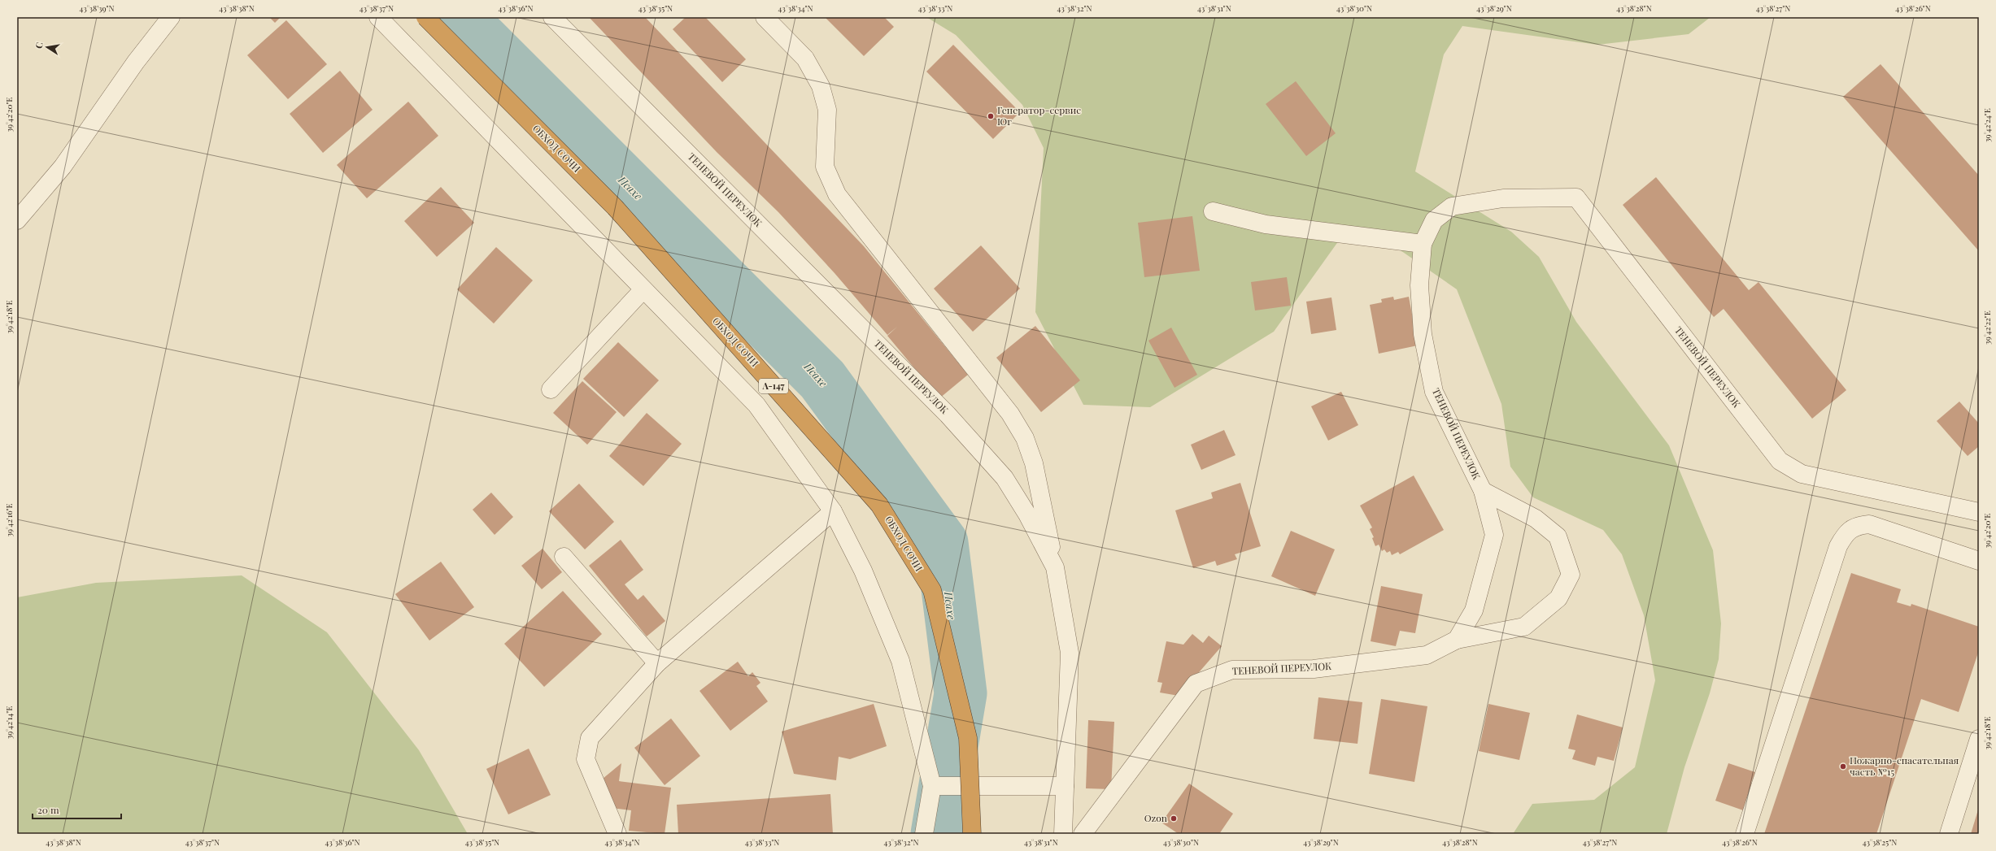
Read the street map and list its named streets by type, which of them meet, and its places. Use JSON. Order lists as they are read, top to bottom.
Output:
{
  "streets": {
    "highway": ["ОБХОД СОЧИ", "А-147"],
    "street": ["ТЕНЕВОЙ ПЕРЕУЛОК"]
  },
  "water": ["Псахе"],
  "places": ["Генератор-сервис Юг", "Пожарно-спасательная часть №15", "Ozon"],
  "scale_bar": "20 m",
  "north": "left",
  "coordinates": [
    "43°38'39\"N",
    "43°38'38\"N",
    "43°38'37\"N",
    "43°38'36\"N",
    "43°38'35\"N",
    "43°38'34\"N",
    "43°38'33\"N",
    "43°38'32\"N",
    "43°38'31\"N",
    "43°38'30\"N",
    "43°38'29\"N",
    "43°38'28\"N",
    "43°38'27\"N",
    "43°38'26\"N",
    "39°42'20\"E",
    "39°42'24\"E",
    "39°42'18\"E",
    "39°42'22\"E",
    "39°42'16\"E",
    "39°42'14\"E",
    "43°38'25\"N"
  ]
}
